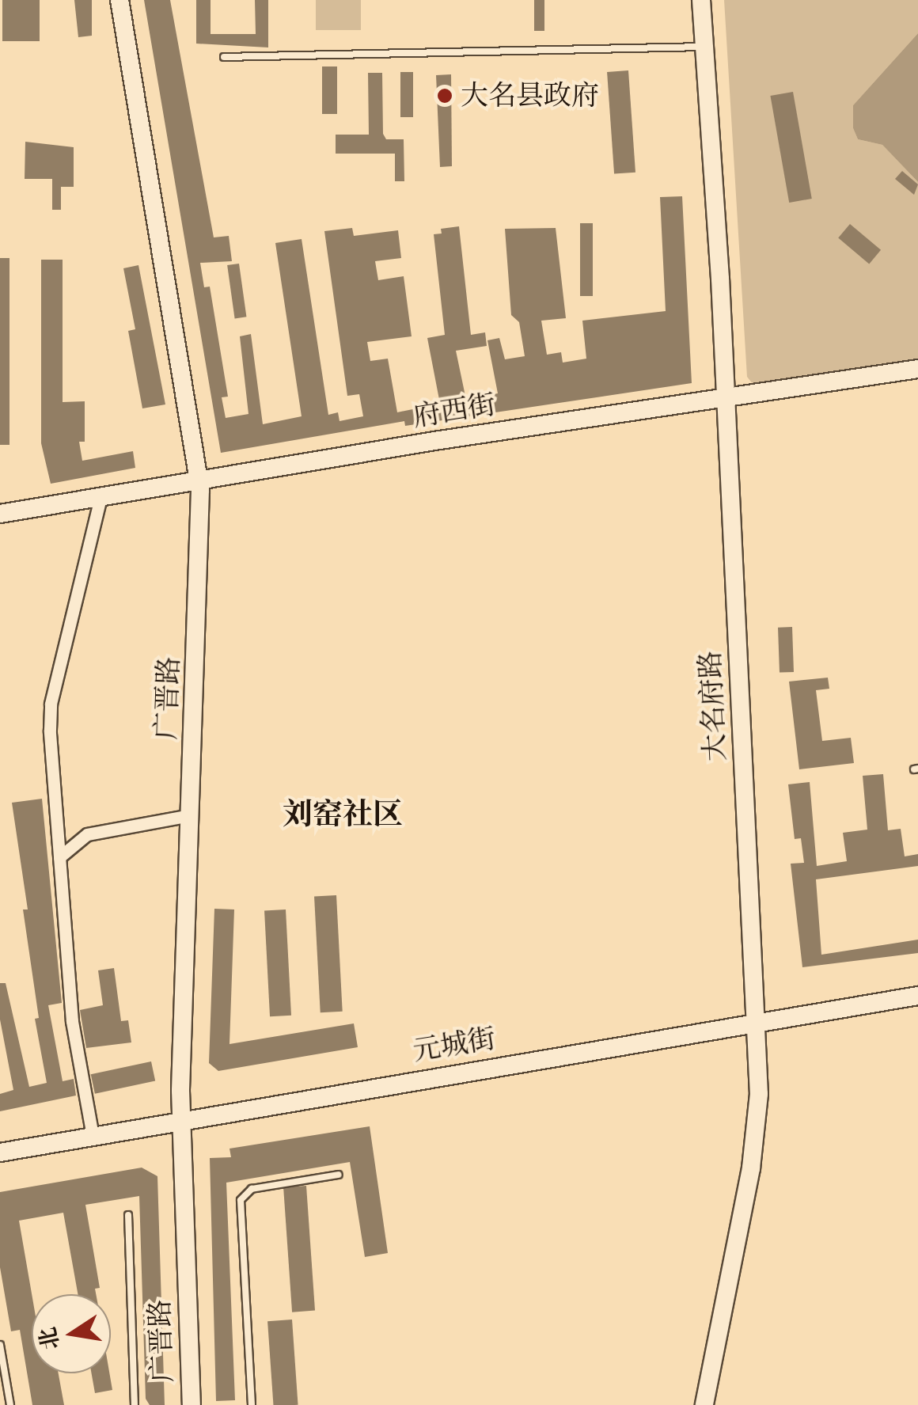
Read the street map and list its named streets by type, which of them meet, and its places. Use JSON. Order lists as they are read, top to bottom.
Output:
{
  "streets": {
    "street": [
      "府西街",
      "广晋路",
      "大名府路",
      "元城街"
    ]
  },
  "crossings": [
    ["府西街", "广晋路"],
    ["府西街", "大名府路"],
    ["广晋路", "元城街"],
    ["大名府路", "元城街"]
  ],
  "districts": ["刘窑社区"],
  "places": ["大名县政府"],
  "north": "left"
}
